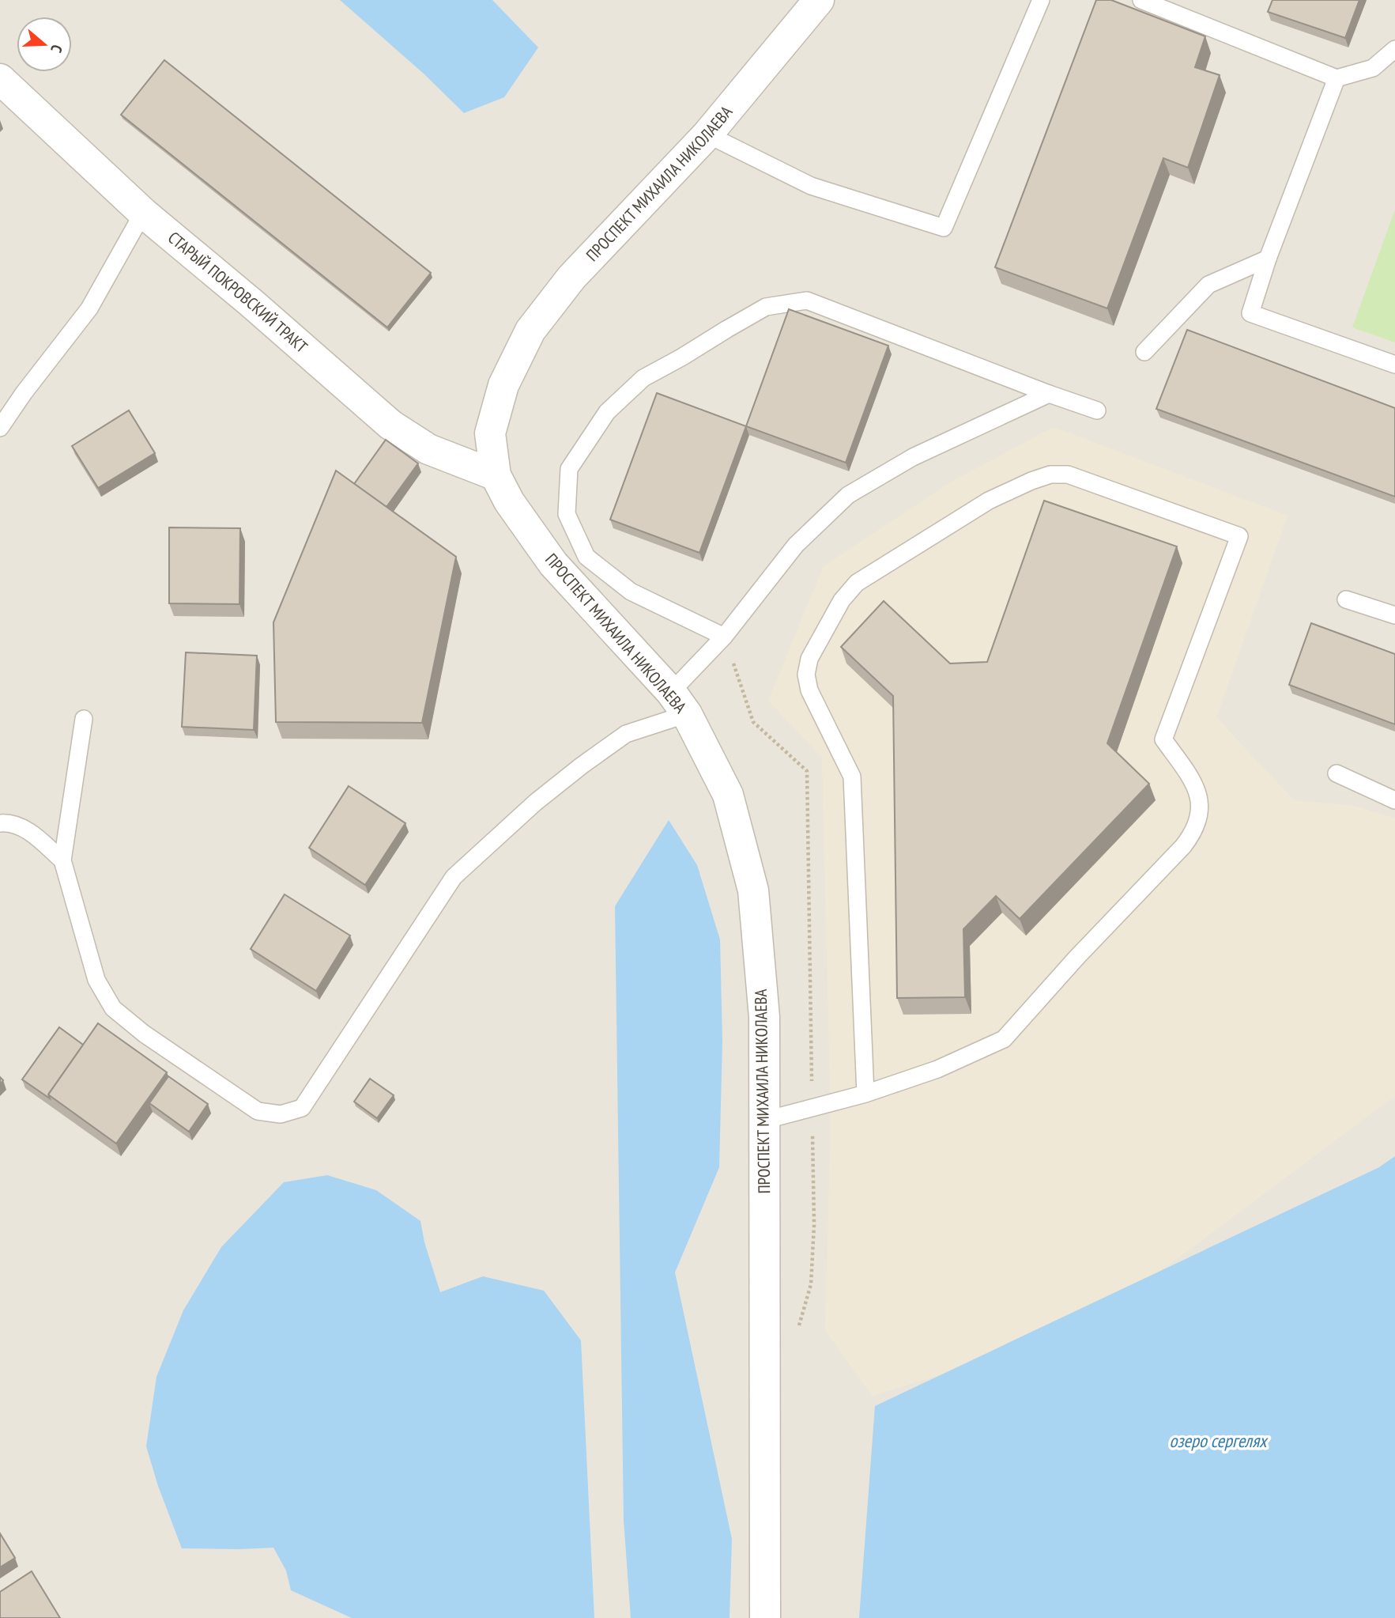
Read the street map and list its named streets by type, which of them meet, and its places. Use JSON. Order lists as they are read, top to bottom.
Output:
{
  "streets": {
    "street": ["ПРОСПЕКТ МИХАИЛА НИКОЛАЕВА", "СТАРЫЙ ПОКРОВСКИЙ ТРАКТ"]
  },
  "crossings": [
    ["ПРОСПЕКТ МИХАИЛА НИКОЛАЕВА", "СТАРЫЙ ПОКРОВСКИЙ ТРАКТ"]
  ],
  "water": ["озеро сергелях"],
  "north": "right"
}
